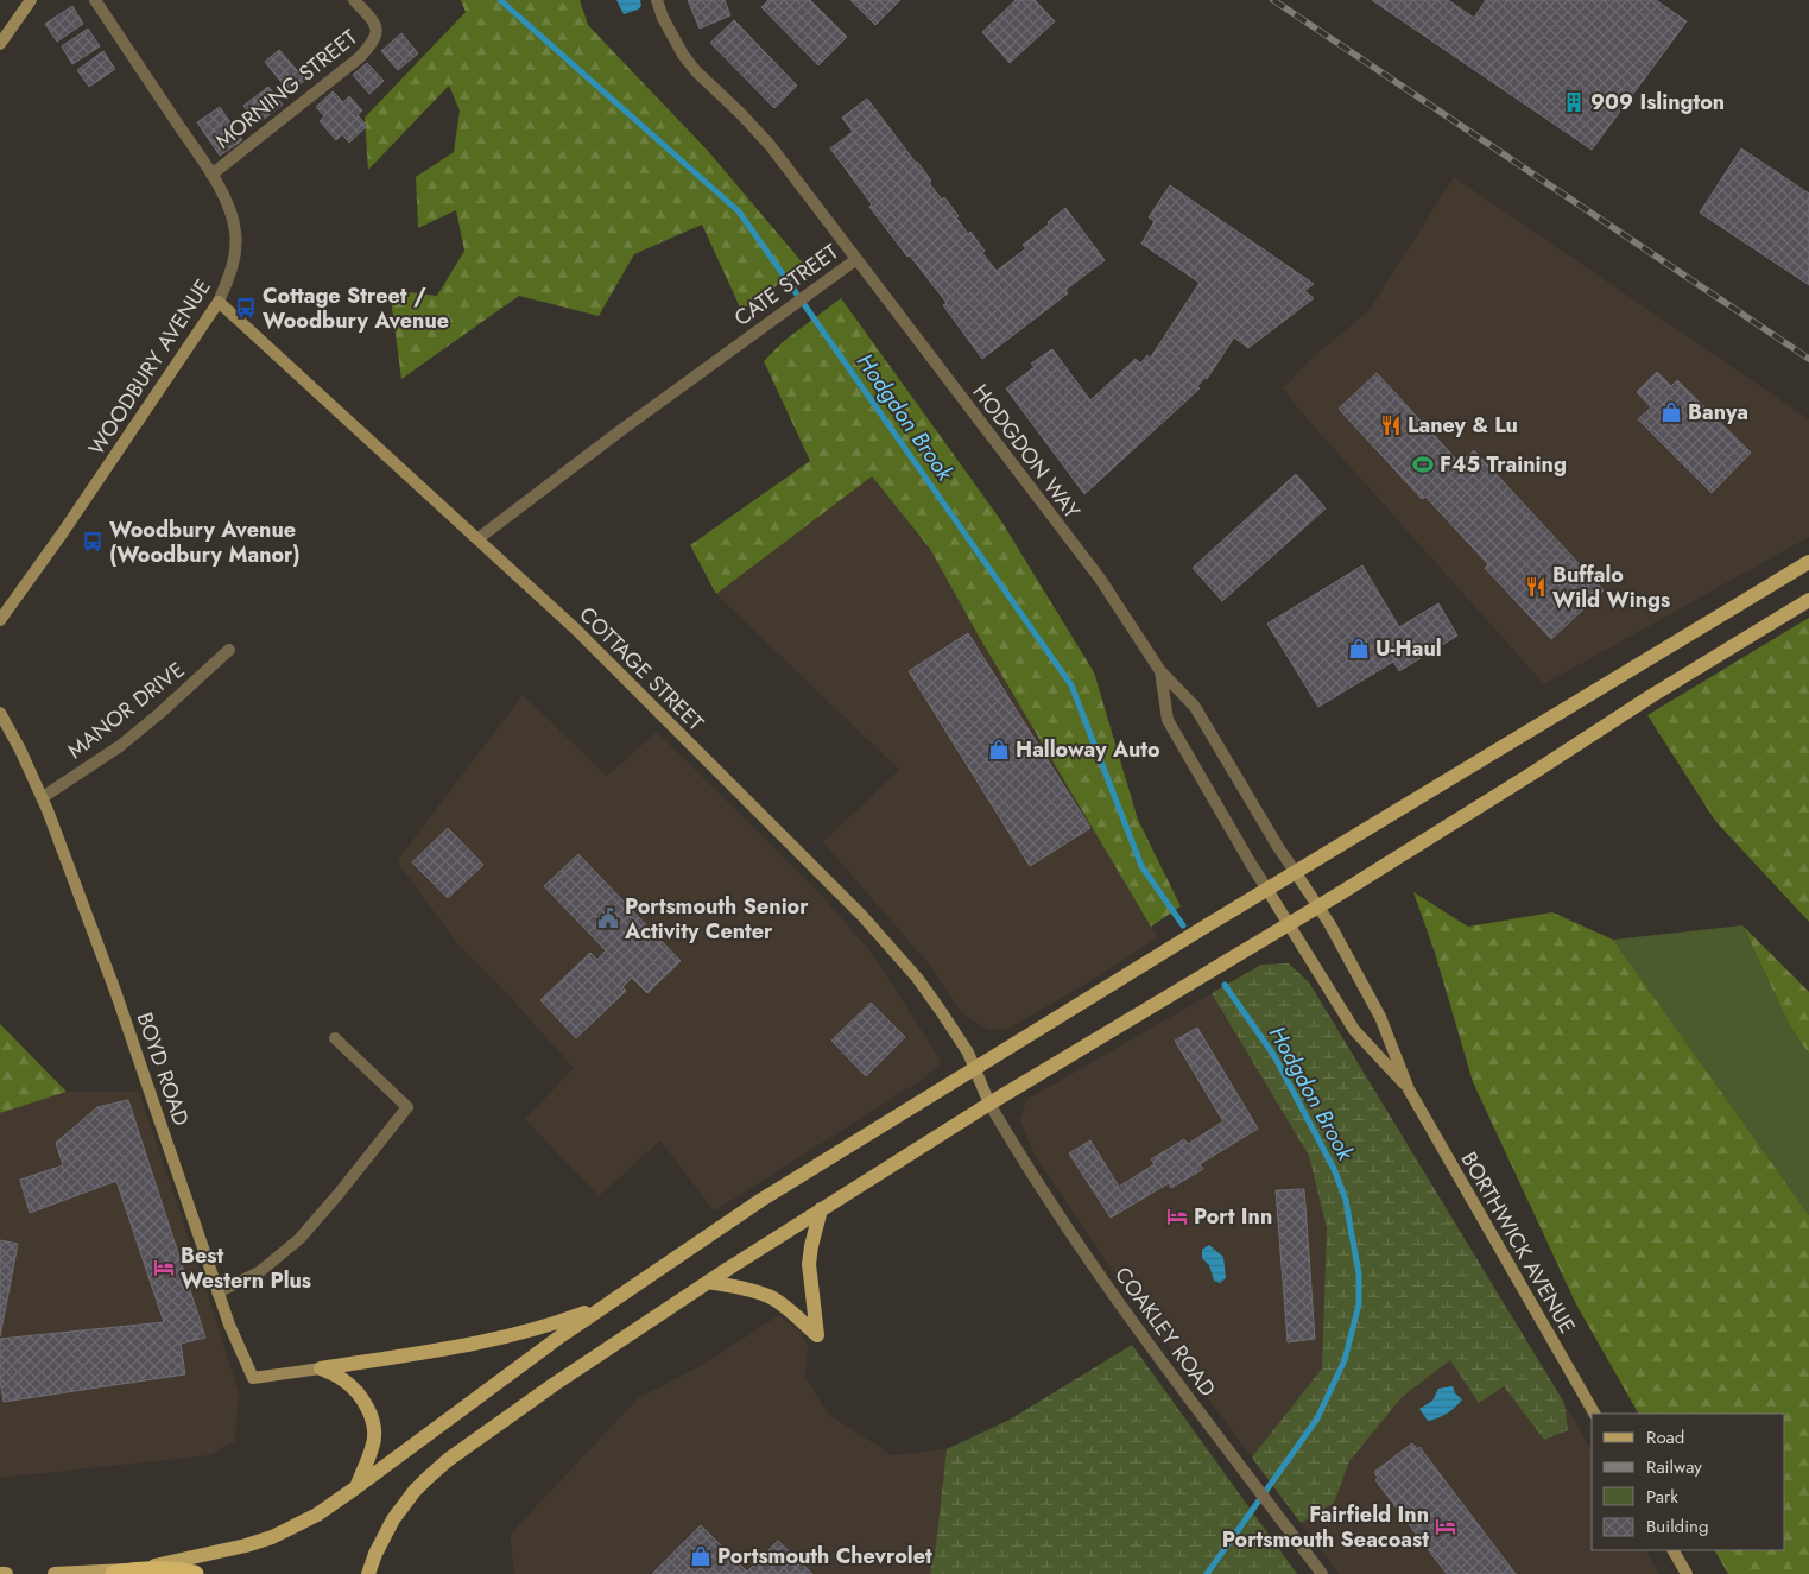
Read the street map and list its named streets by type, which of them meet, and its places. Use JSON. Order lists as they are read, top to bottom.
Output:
{
  "streets": {
    "street": [
      "MORNING STREET",
      "CATE STREET",
      "WOODBURY AVENUE",
      "HODGDON WAY",
      "COTTAGE STREET",
      "MANOR DRIVE",
      "BOYD ROAD",
      "BORTHWICK AVENUE",
      "COAKLEY ROAD"
    ]
  },
  "crossings": [
    ["MORNING STREET", "WOODBURY AVENUE"],
    ["CATE STREET", "HODGDON WAY"],
    ["CATE STREET", "COTTAGE STREET"],
    ["WOODBURY AVENUE", "COTTAGE STREET"],
    ["HODGDON WAY", "BORTHWICK AVENUE"],
    ["COTTAGE STREET", "COAKLEY ROAD"],
    ["MANOR DRIVE", "BOYD ROAD"]
  ],
  "water": ["Hodgdon Brook"],
  "places": {
    "building": ["909 Islington"],
    "bus stop": ["Cottage Street / Woodbury Avenue", "Woodbury Avenue (Woodbury Manor)"],
    "shop": [
      "Banya",
      "U-Haul",
      "Halloway Auto",
      "Portsmouth Chevrolet"
    ],
    "restaurant": ["Laney & Lu", "Buffalo Wild Wings"],
    "sports": ["F45 Training"],
    "public building": ["Portsmouth Senior Activity Center"],
    "hotel": ["Port Inn", "Best Western Plus", "Fairfield Inn Portsmouth Seacoast"]
  },
  "legend": [
    "Road",
    "Railway",
    "Park",
    "Building"
  ]
}
